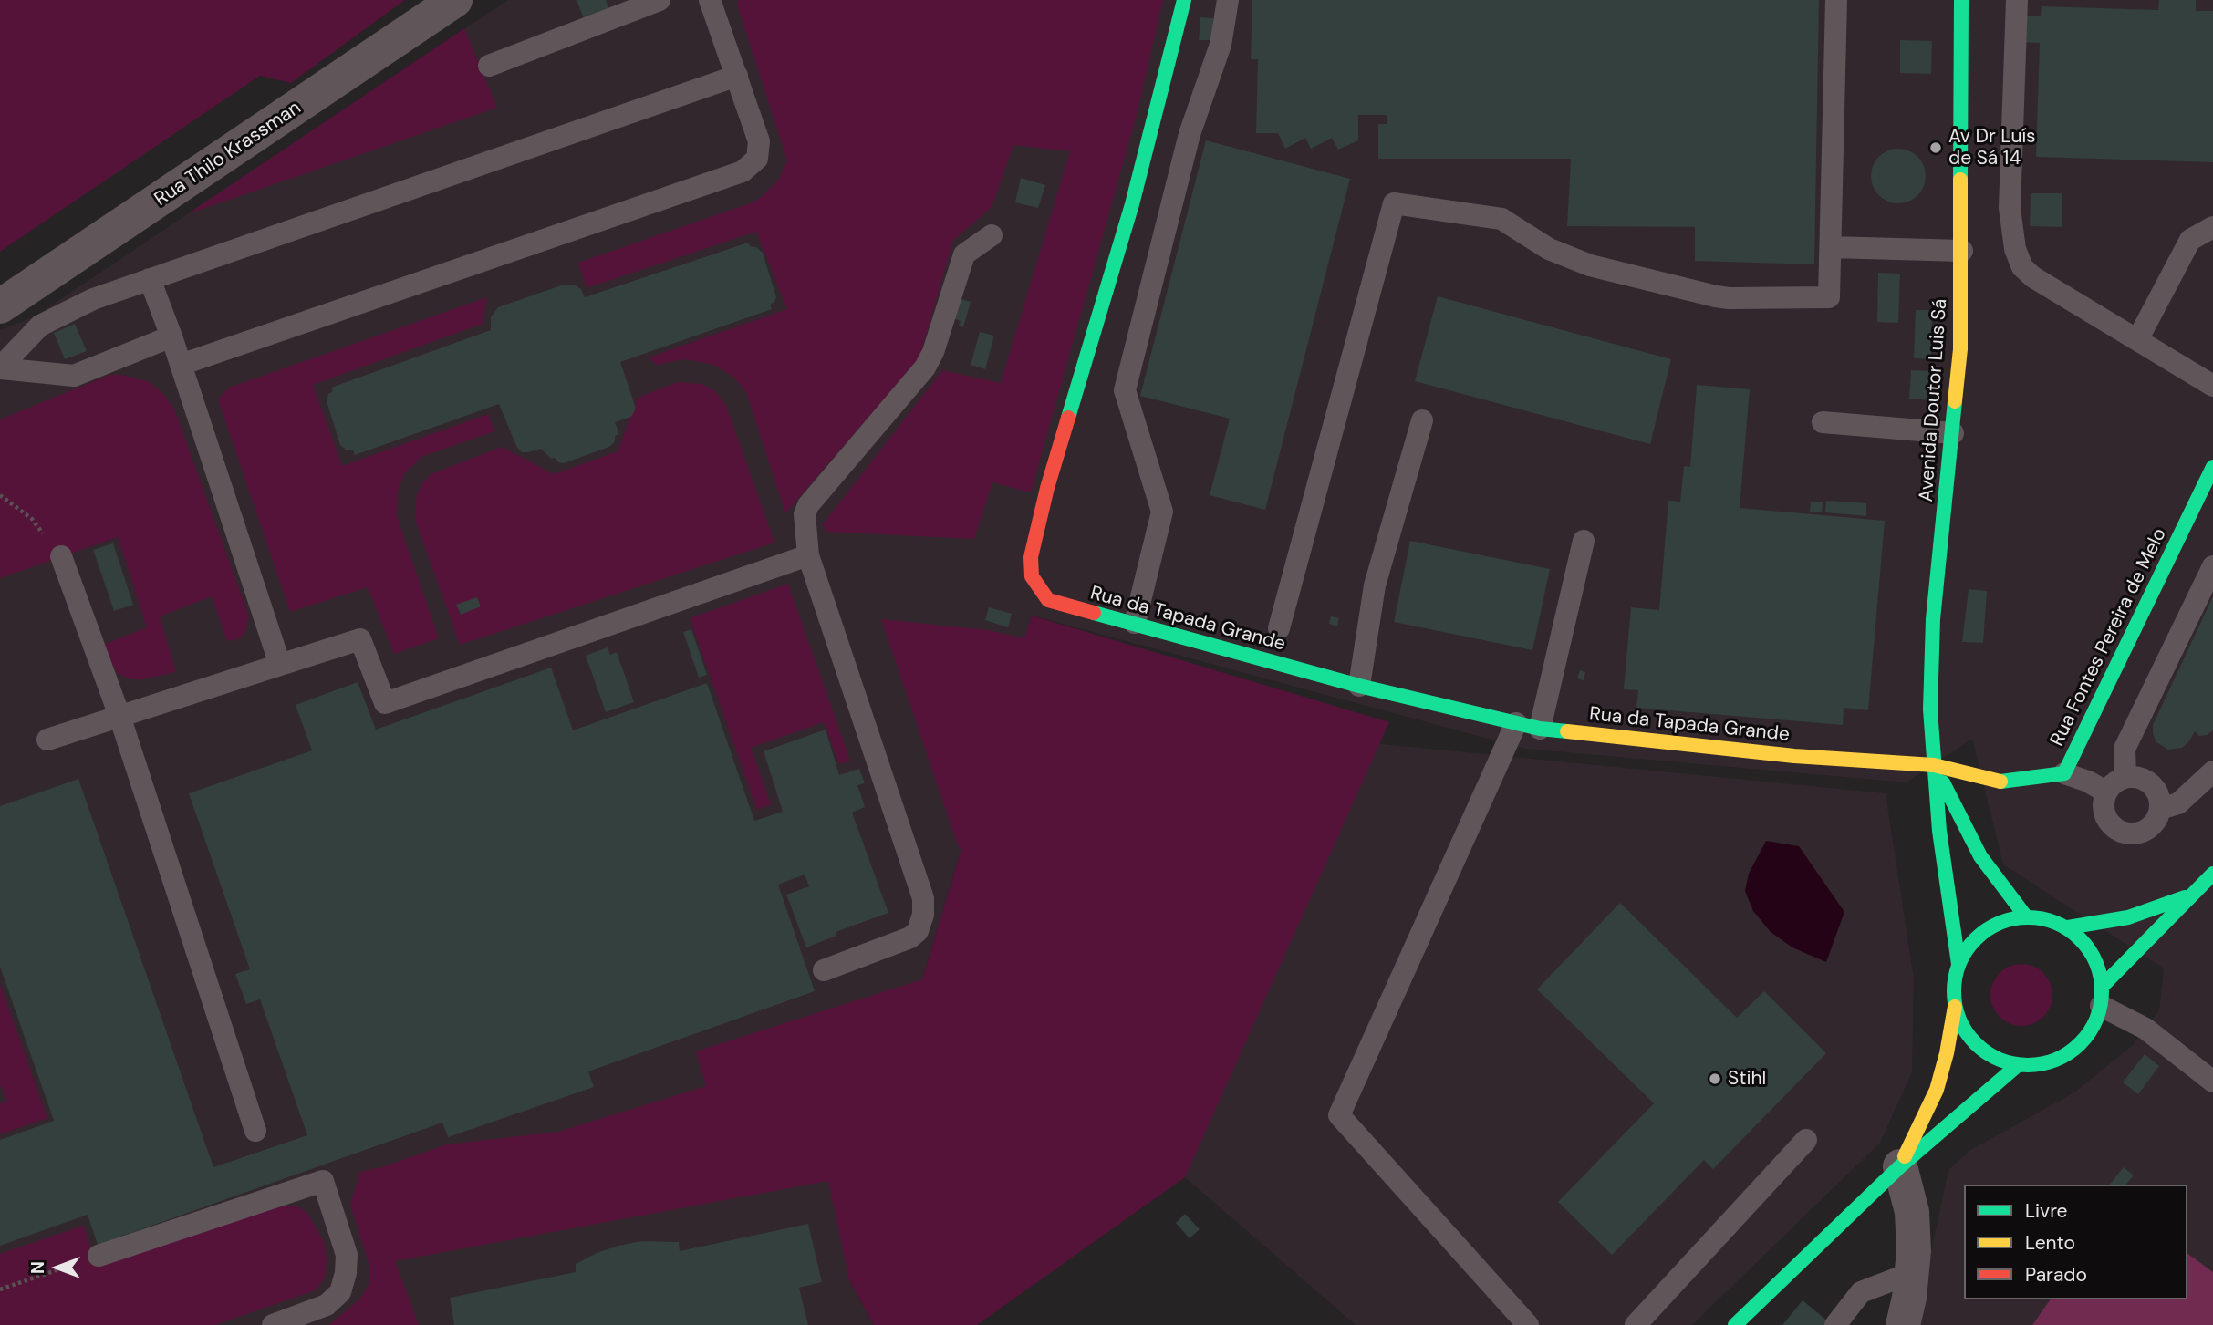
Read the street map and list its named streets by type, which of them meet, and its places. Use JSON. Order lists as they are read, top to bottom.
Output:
{
  "streets": {
    "street": [
      "Rua Thilo Krassman",
      "Avenida Doutor Luis Sá",
      "Rua da Tapada Grande",
      "Rua Fontes Pereira de Melo"
    ]
  },
  "crossings": [
    ["Avenida Doutor Luis Sá", "Rua da Tapada Grande"],
    ["Avenida Doutor Luis Sá", "Rua Fontes Pereira de Melo"],
    ["Rua da Tapada Grande", "Rua Fontes Pereira de Melo"]
  ],
  "places": ["Av Dr Luís de Sá 14", "Stihl"],
  "legend": ["Livre", "Lento", "Parado"],
  "north": "left"
}
